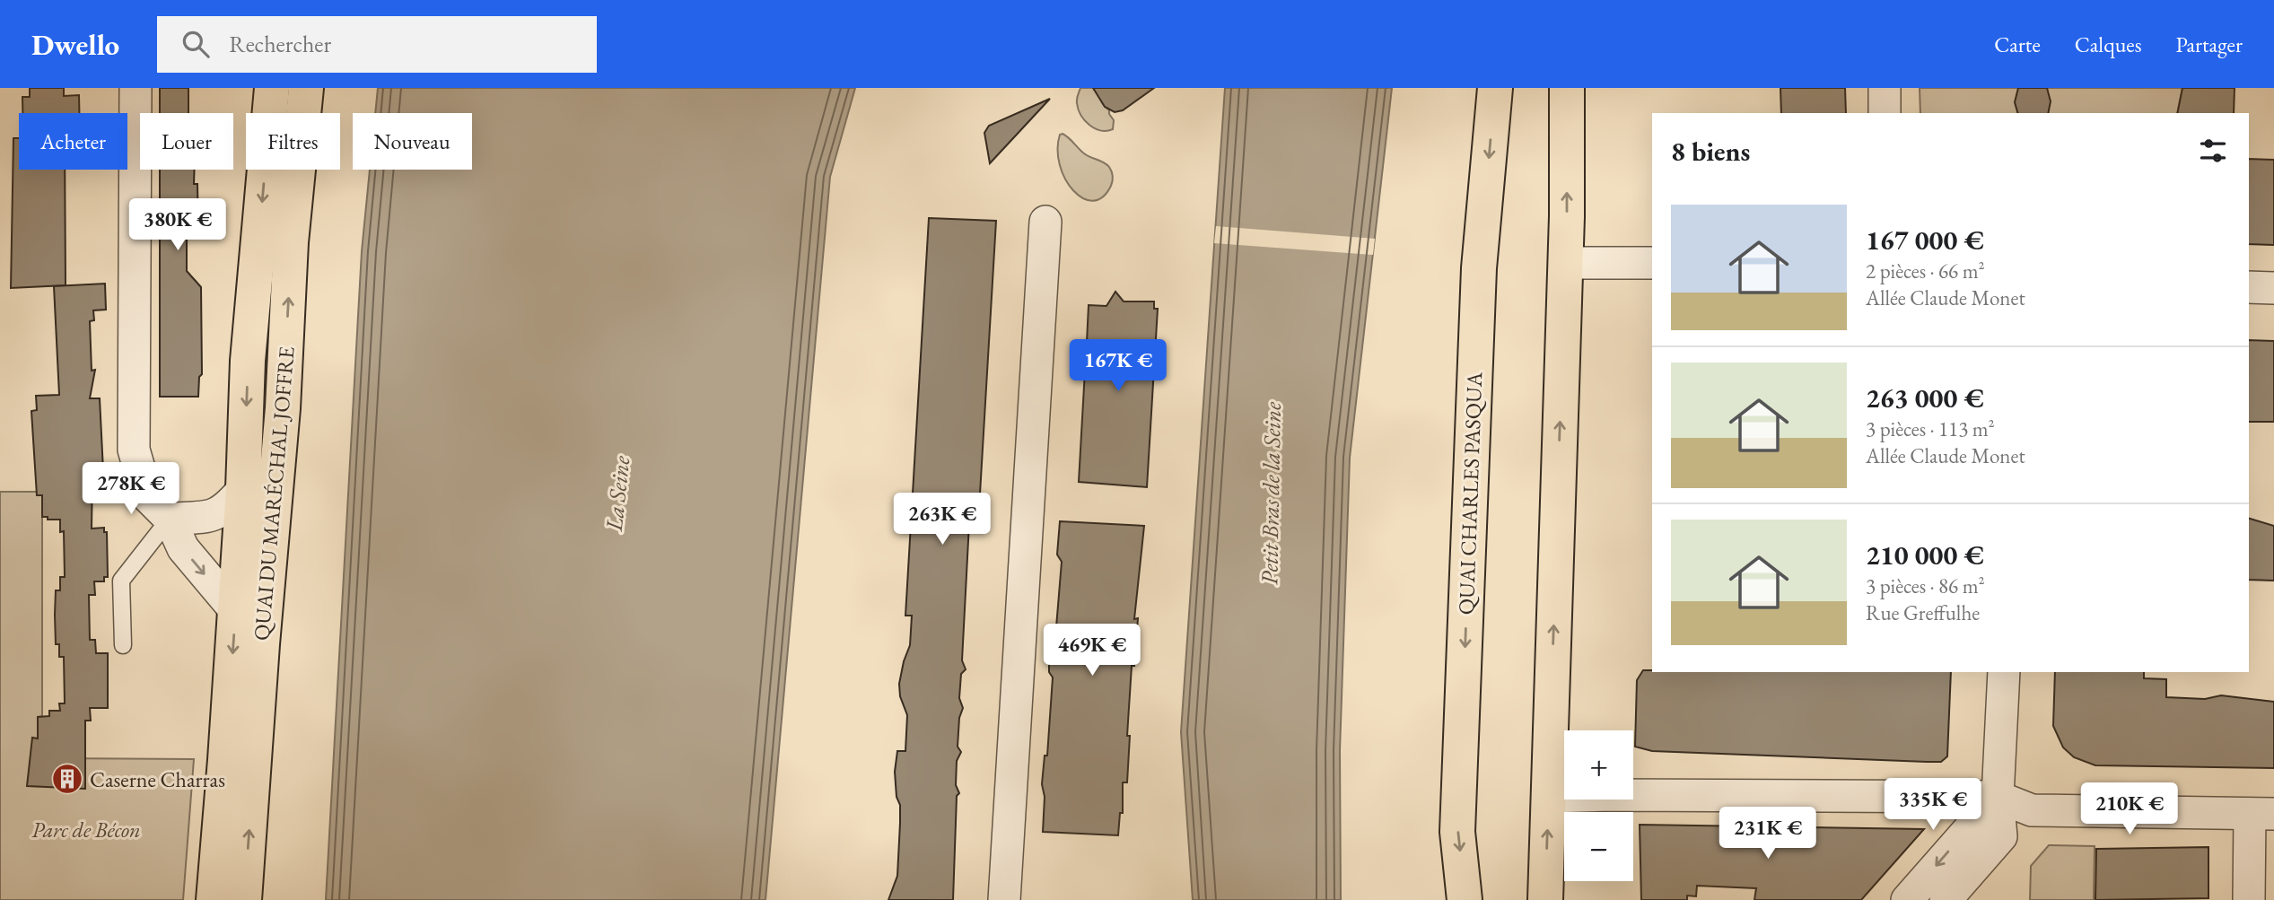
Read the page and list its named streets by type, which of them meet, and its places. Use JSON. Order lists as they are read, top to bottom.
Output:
{
  "streets": {
    "main road": ["QUAI DU MARÉCHAL JOFFRE", "QUAI CHARLES PASQUA"]
  },
  "water": ["La Seine", "Petit Bras de la Seine"],
  "parks": ["Parc de Bécon"],
  "places": {
    "building": ["Caserne Charras"]
  },
  "page": {
    "header": "Dwello",
    "search": "Rechercher",
    "nav": ["Carte", "Calques", "Partager"],
    "chip": [
      "Acheter",
      "Louer",
      "Filtres",
      "Nouveau"
    ],
    "heading": "8 biens",
    "list": [
      {
        "name": "167 000 €",
        "note": "2 pièces · 66 m² · Allée Claude Monet"
      },
      {
        "name": "263 000 €",
        "note": "3 pièces · 113 m² · Allée Claude Monet"
      },
      {
        "name": "210 000 €",
        "note": "3 pièces · 86 m² · Rue Greffulhe"
      }
    ],
    "price": [
      "380K €",
      "167K €",
      "278K €",
      "263K €",
      "469K €",
      "335K €",
      "210K €",
      "231K €"
    ],
    "map_buttons": ["+", "−"]
  }
}
